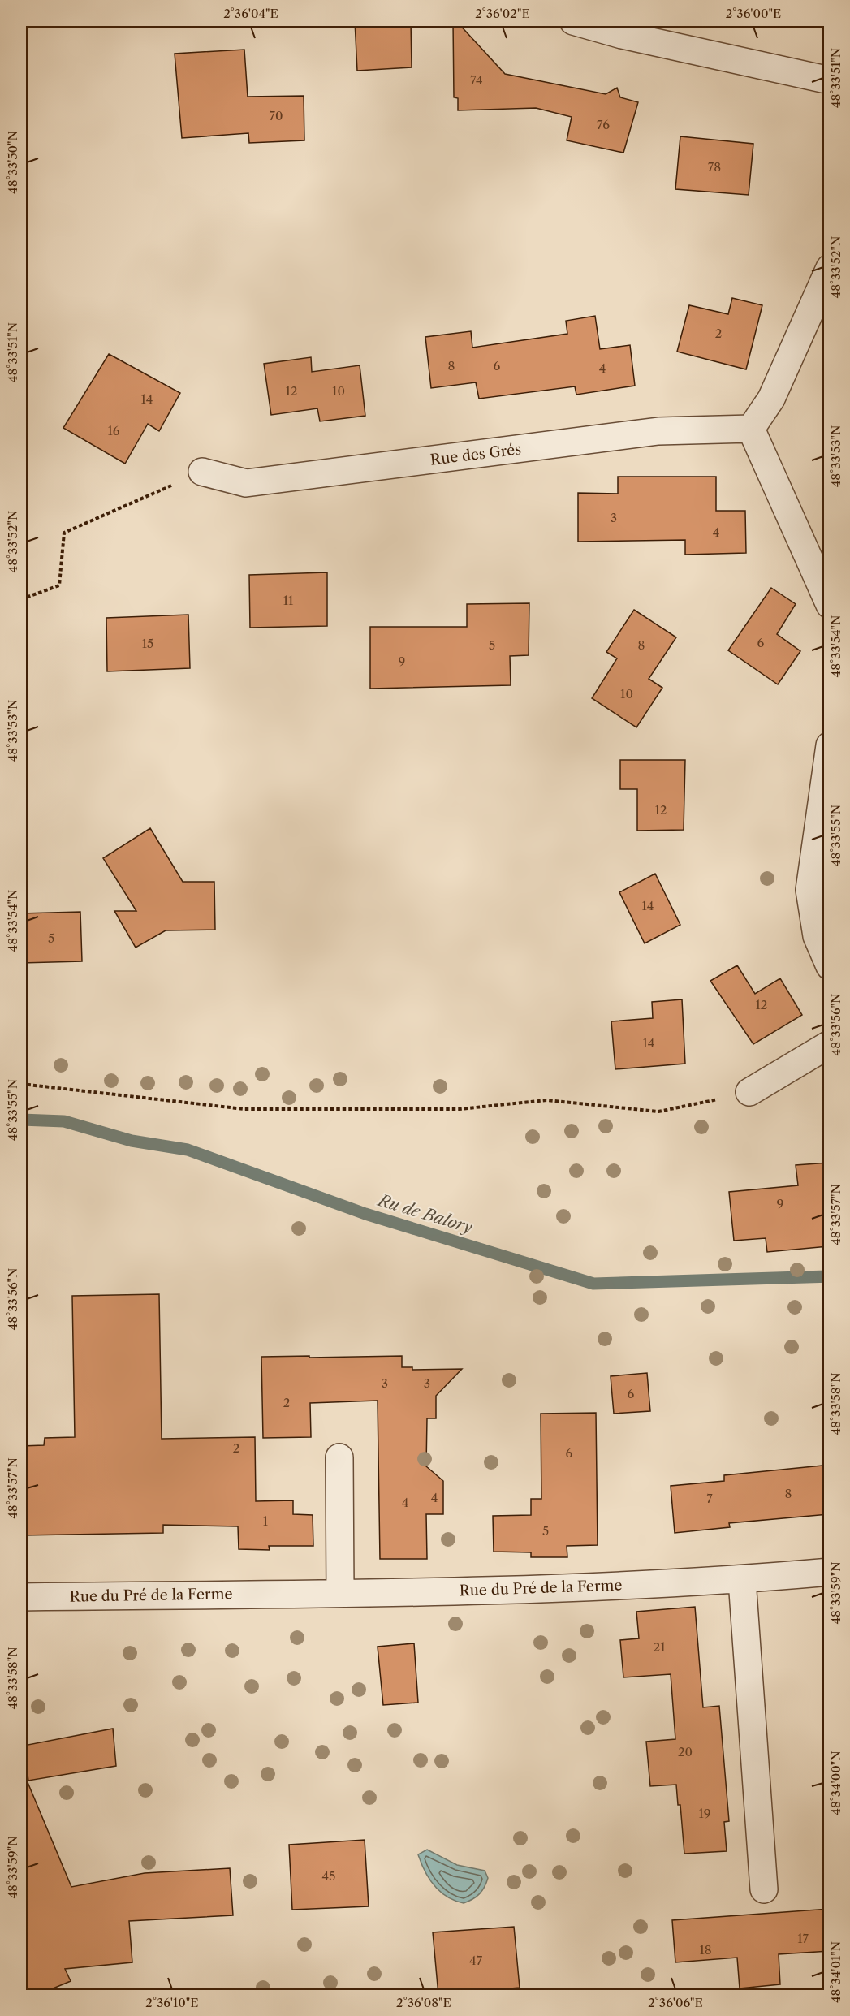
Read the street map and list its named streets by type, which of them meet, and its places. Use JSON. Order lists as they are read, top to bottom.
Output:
{
  "streets": {
    "street": ["Rue des Grés", "Rue du Pré de la Ferme"]
  },
  "water": ["Ru de Balory"],
  "house_numbers": [
    "74",
    "70",
    "76",
    "78",
    "2",
    "8",
    "6",
    "4",
    "12",
    "10",
    "14",
    "16",
    "3",
    "4",
    "11",
    "6",
    "15",
    "5",
    "8",
    "9",
    "10",
    "12",
    "14",
    "5",
    "12",
    "14",
    "9",
    "3",
    "3",
    "6",
    "2",
    "2",
    "6",
    "8",
    "4",
    "7",
    "4",
    "1",
    "5",
    "21",
    "20",
    "19",
    "45",
    "17",
    "18",
    "47"
  ],
  "coordinates": [
    "2°36'04\"E",
    "2°36'02\"E",
    "2°36'00\"E",
    "48°33'51\"N",
    "48°33'50\"N",
    "48°33'52\"N",
    "48°33'53\"N",
    "48°33'54\"N",
    "48°33'55\"N",
    "48°33'56\"N",
    "48°33'57\"N",
    "48°33'58\"N",
    "48°33'59\"N",
    "48°34'00\"N",
    "48°34'01\"N",
    "2°36'10\"E",
    "2°36'08\"E",
    "2°36'06\"E"
  ]
}
